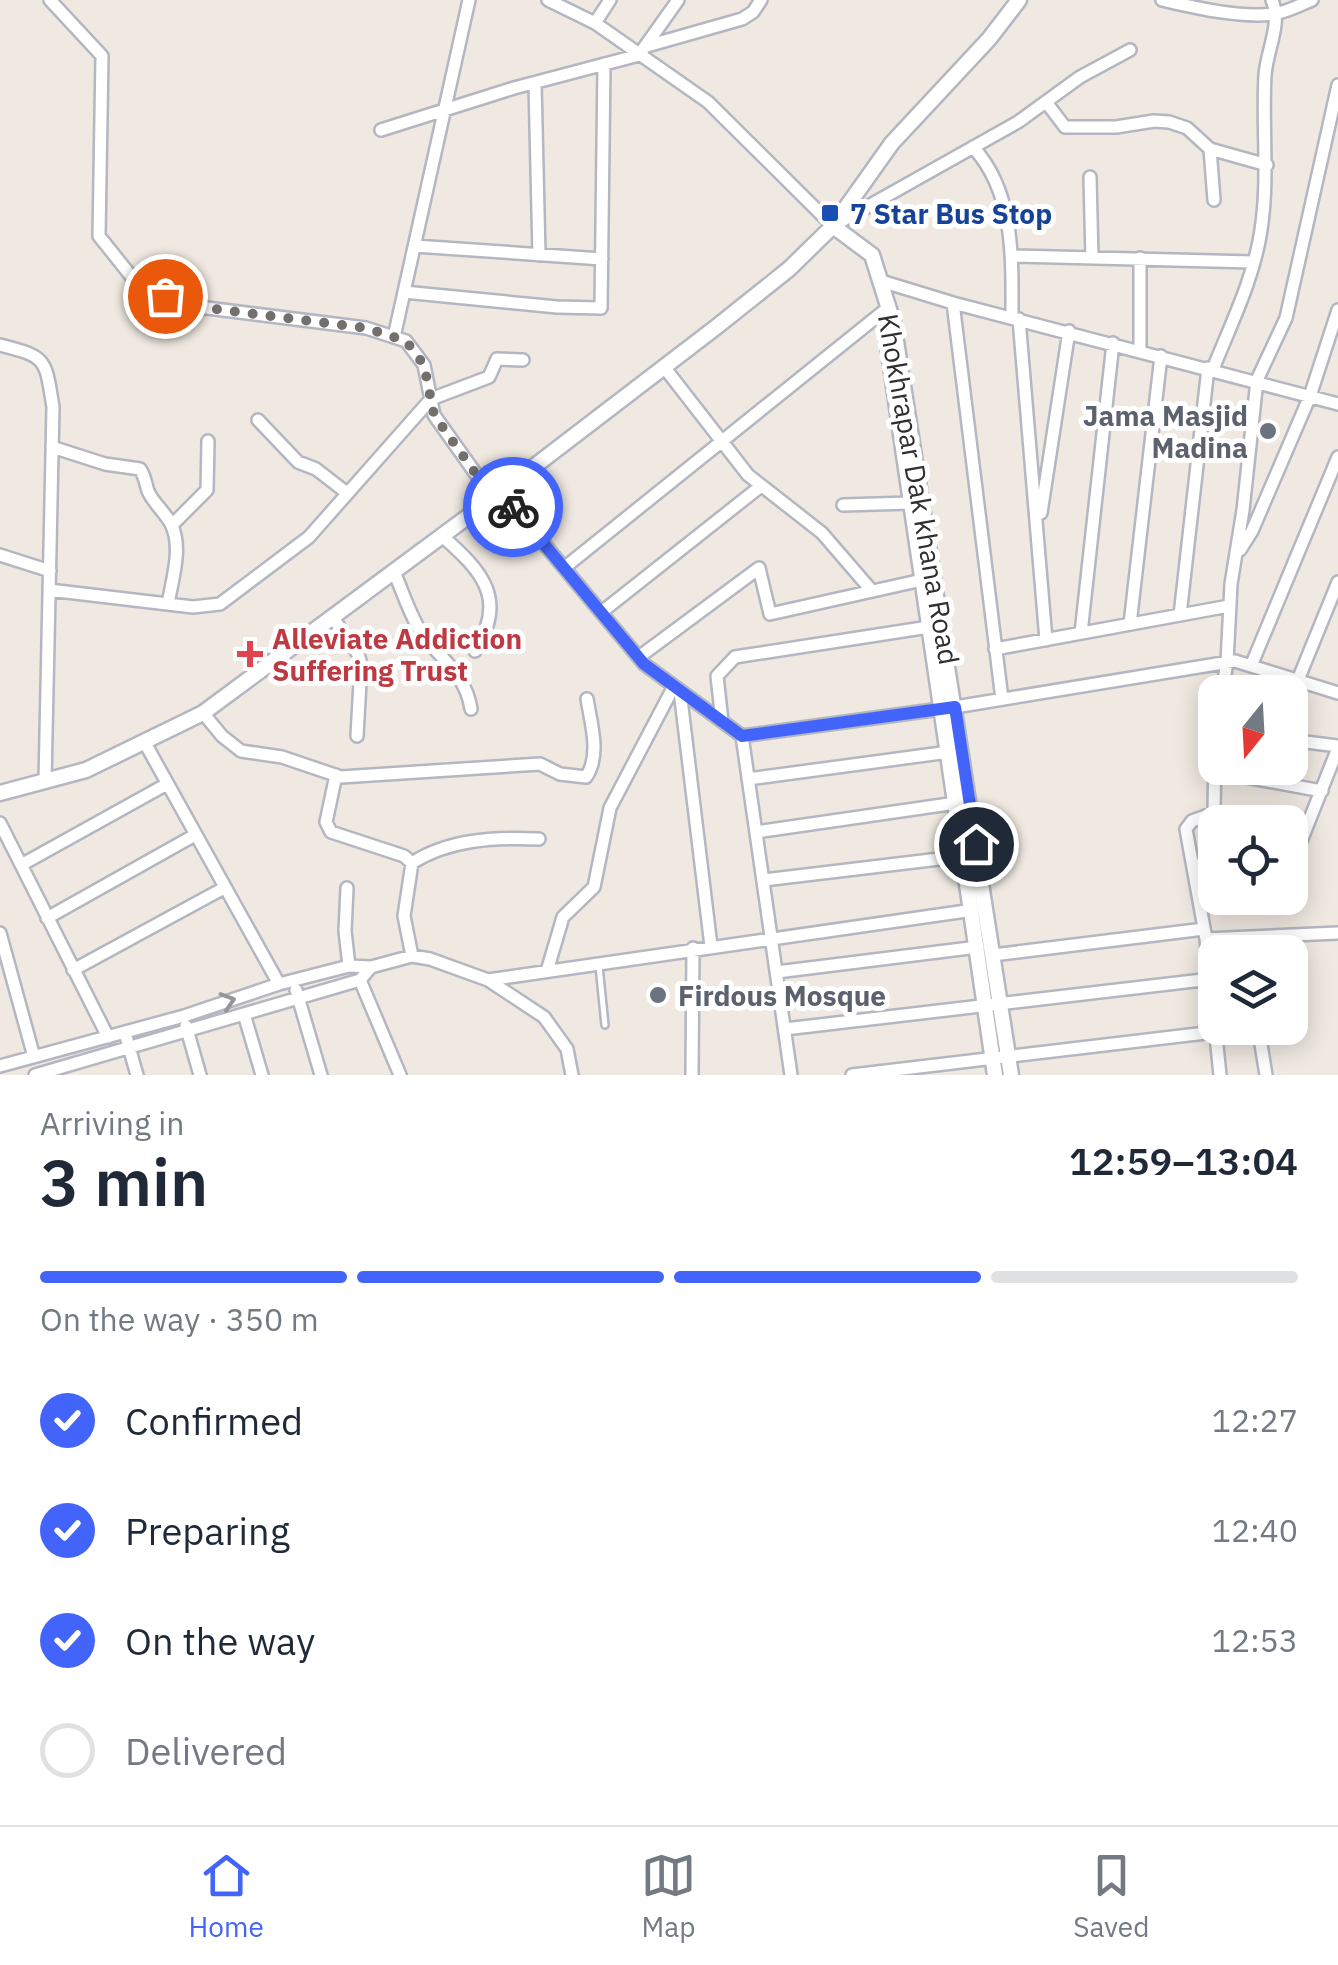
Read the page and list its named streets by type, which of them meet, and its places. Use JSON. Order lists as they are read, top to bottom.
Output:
{
  "streets": {
    "street": ["Khokhrapar Dak khana Road"]
  },
  "places": {
    "transit": ["7 Star Bus Stop"],
    "other": ["Jama Masjid Madina", "Firdous Mosque"],
    "health": ["Alleviate Addiction Suffering Trust"]
  },
  "north": "bottom",
  "page": {
    "heading": ["3 min", "Arriving in", "12:59–13:04"],
    "bar": "On the way · 350 m",
    "list": [
      ["Confirmed", "12:27"],
      ["Preparing", "12:40"],
      ["On the way", "12:53"],
      "Delivered"
    ],
    "tabs": ["Home", "Map", "Saved"]
  }
}
